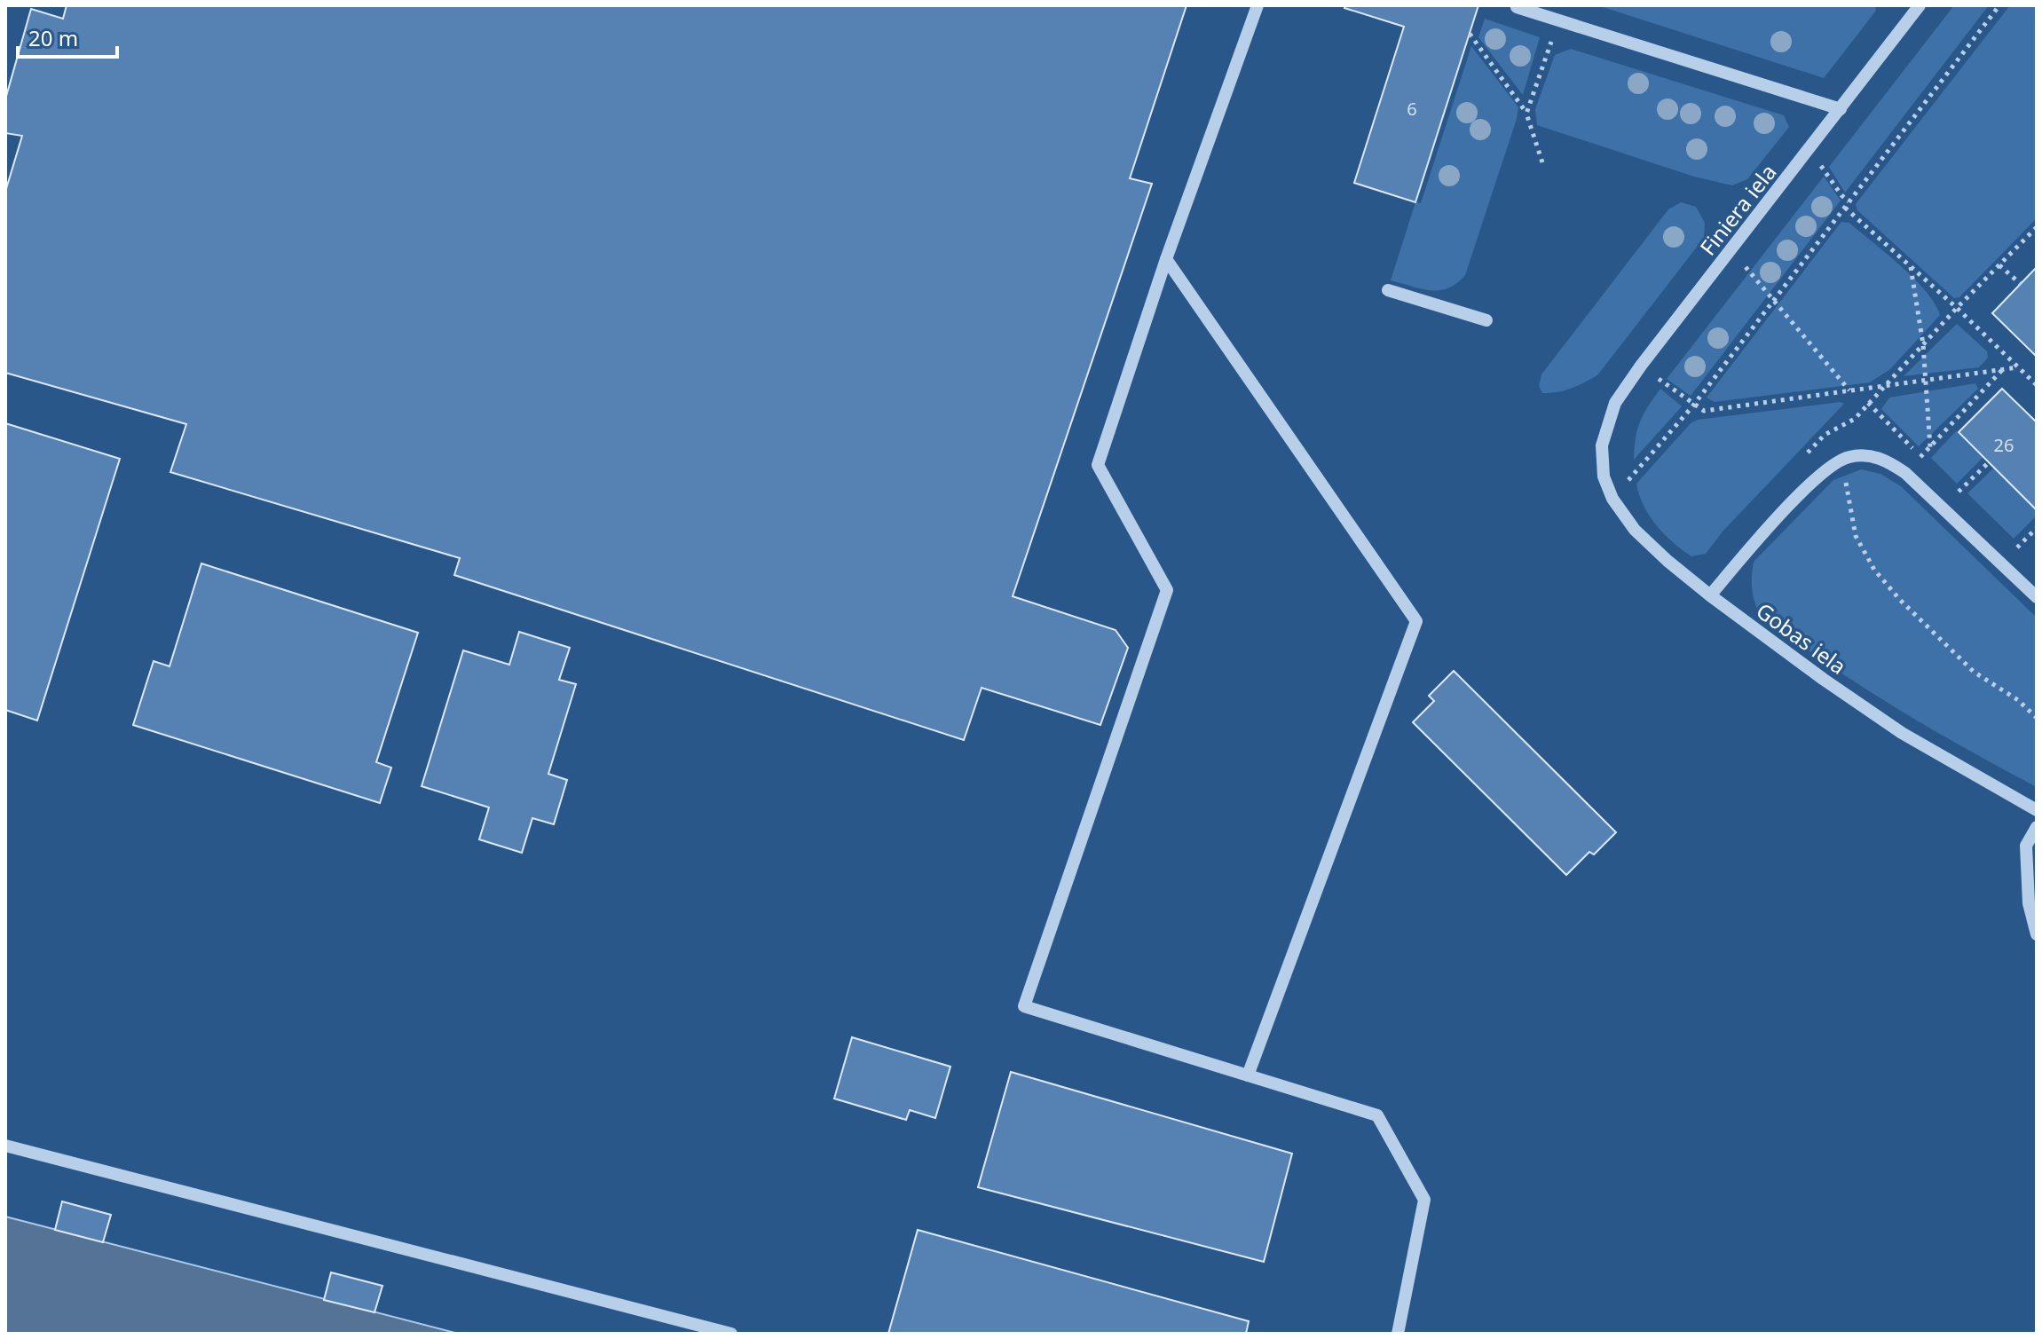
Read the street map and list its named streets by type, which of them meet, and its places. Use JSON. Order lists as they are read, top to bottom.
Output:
{
  "streets": {
    "street": ["Finiera iela", "Gobas iela"]
  },
  "crossings": [
    ["Finiera iela", "Gobas iela"]
  ],
  "house_numbers": ["6", "26"],
  "scale_bar": "20 m"
}
